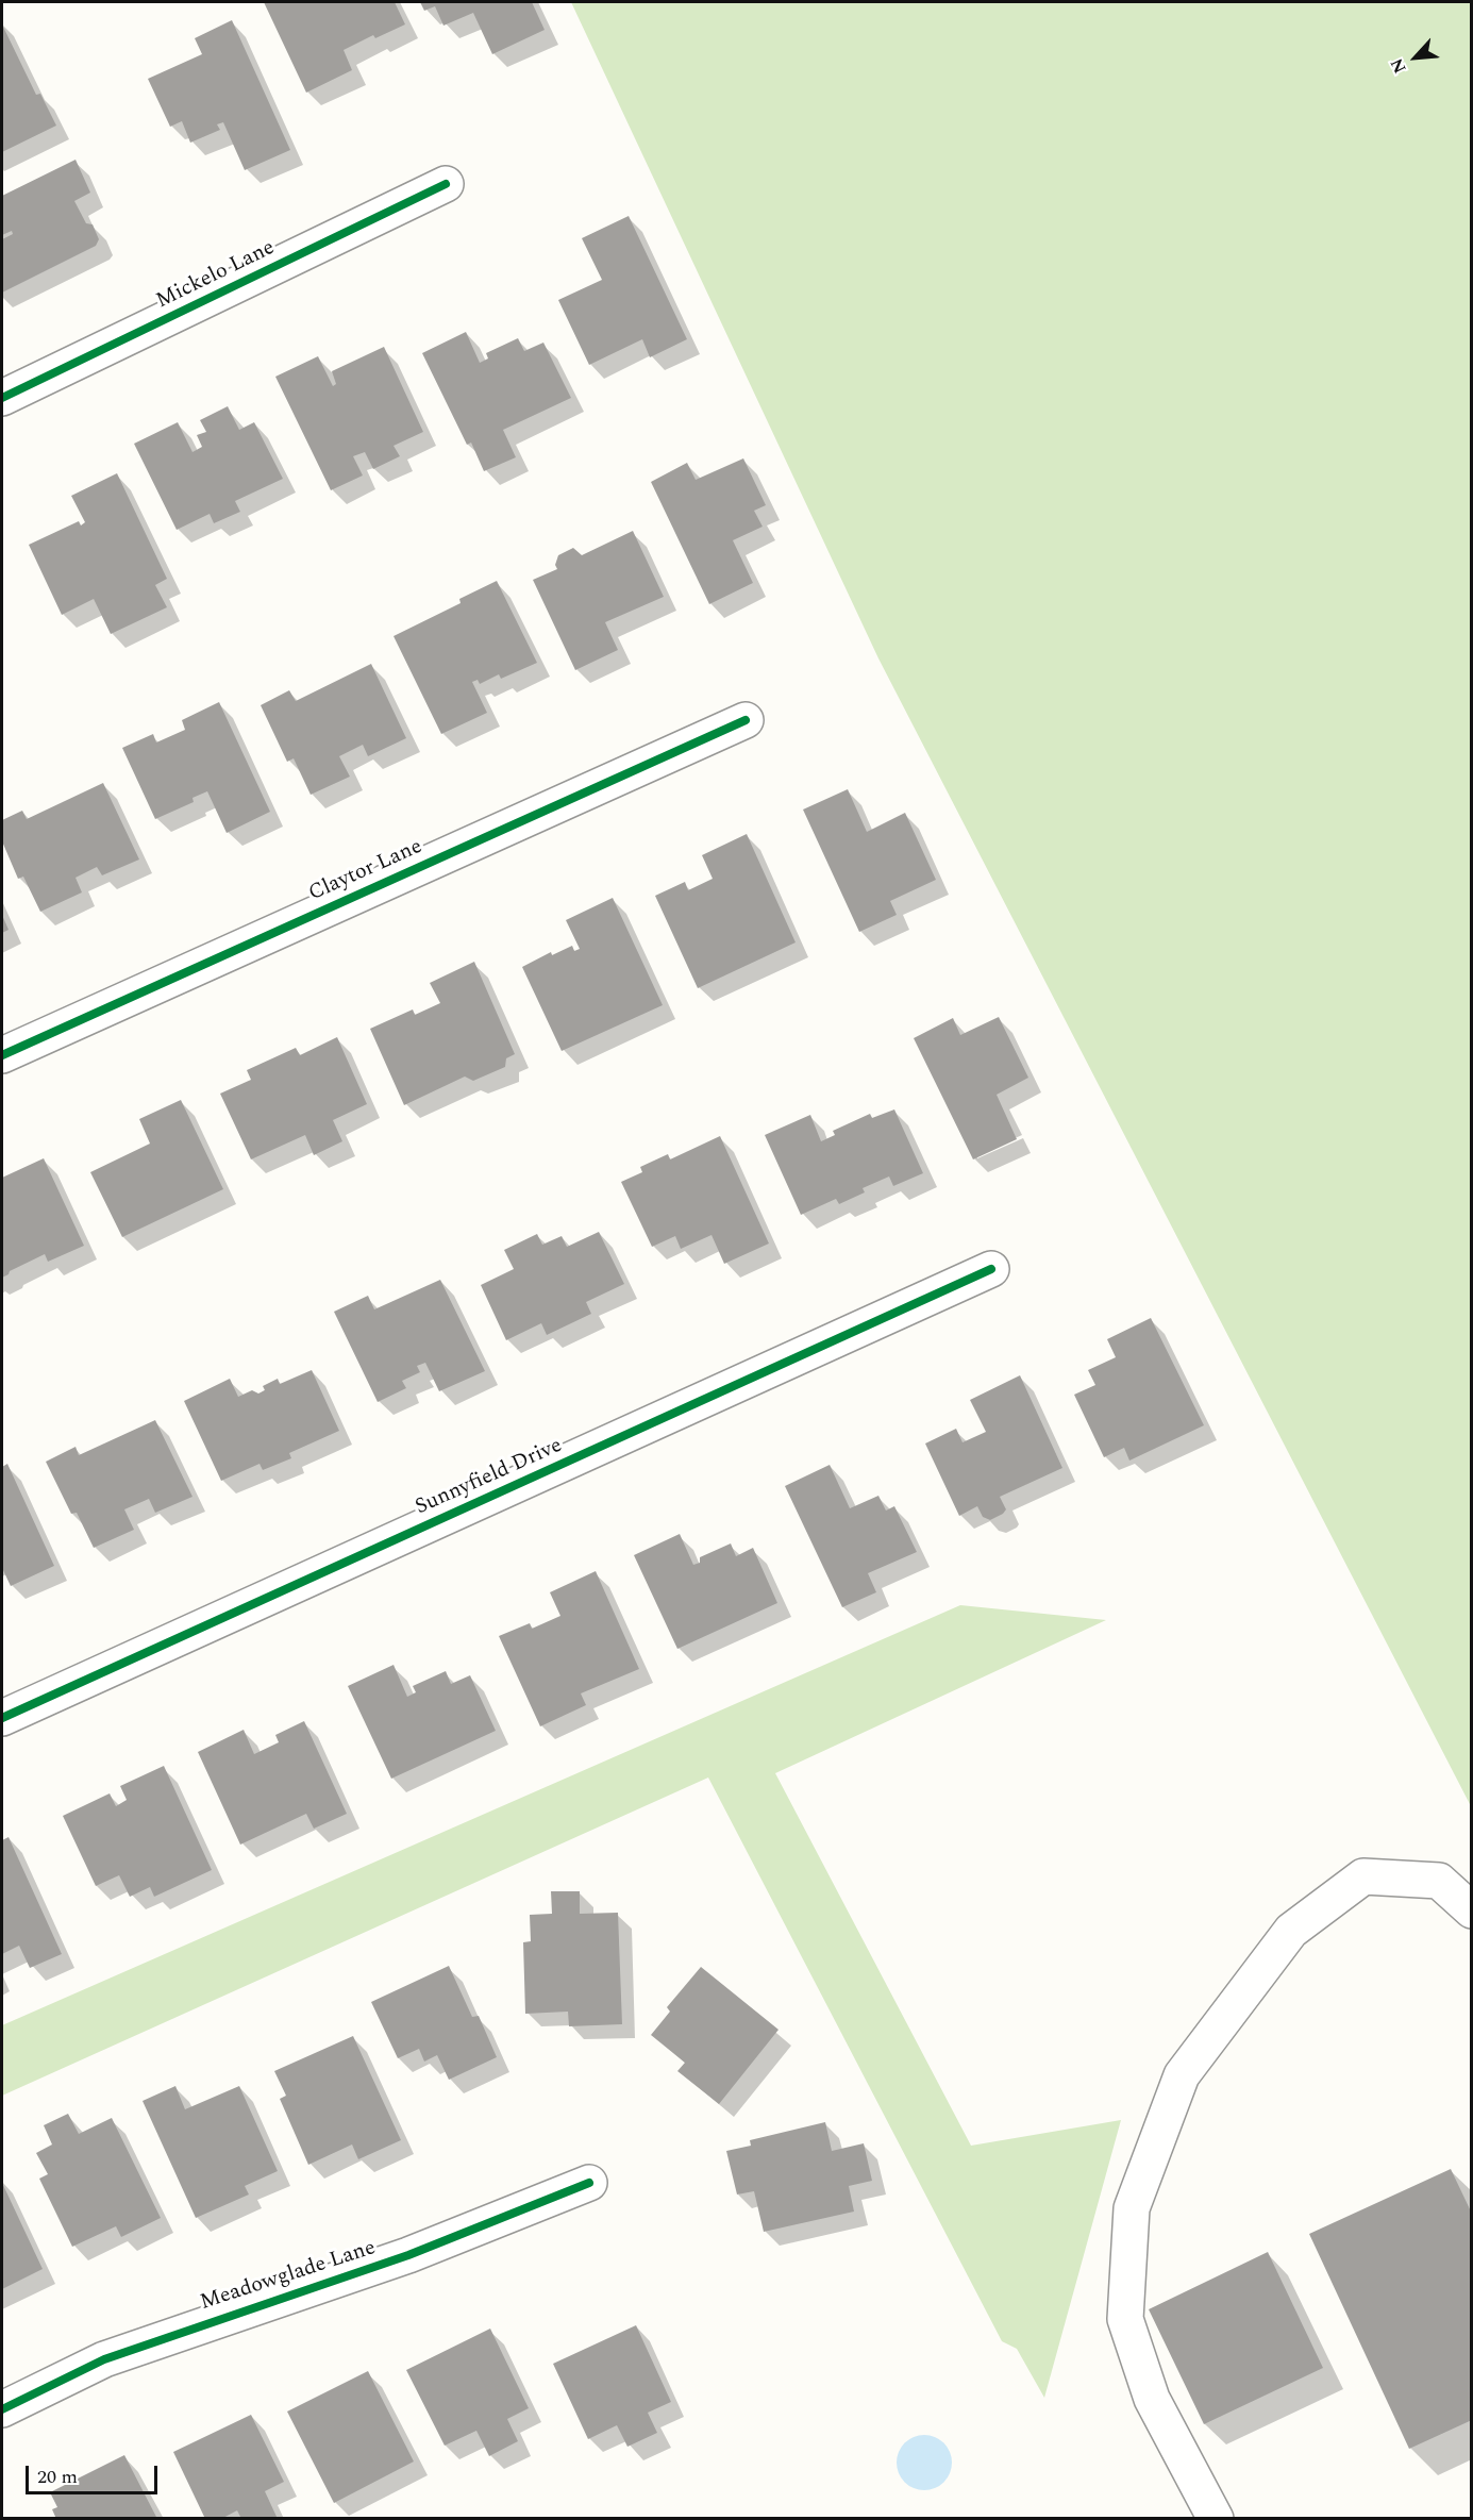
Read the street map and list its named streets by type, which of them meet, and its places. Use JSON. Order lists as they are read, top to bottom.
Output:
{
  "streets": {
    "street": [
      "Mickelo Lane",
      "Claytor Lane",
      "Sunnyfield Drive",
      "Meadowglade Lane"
    ]
  },
  "scale_bar": "20 m",
  "north": "bottom left"
}
